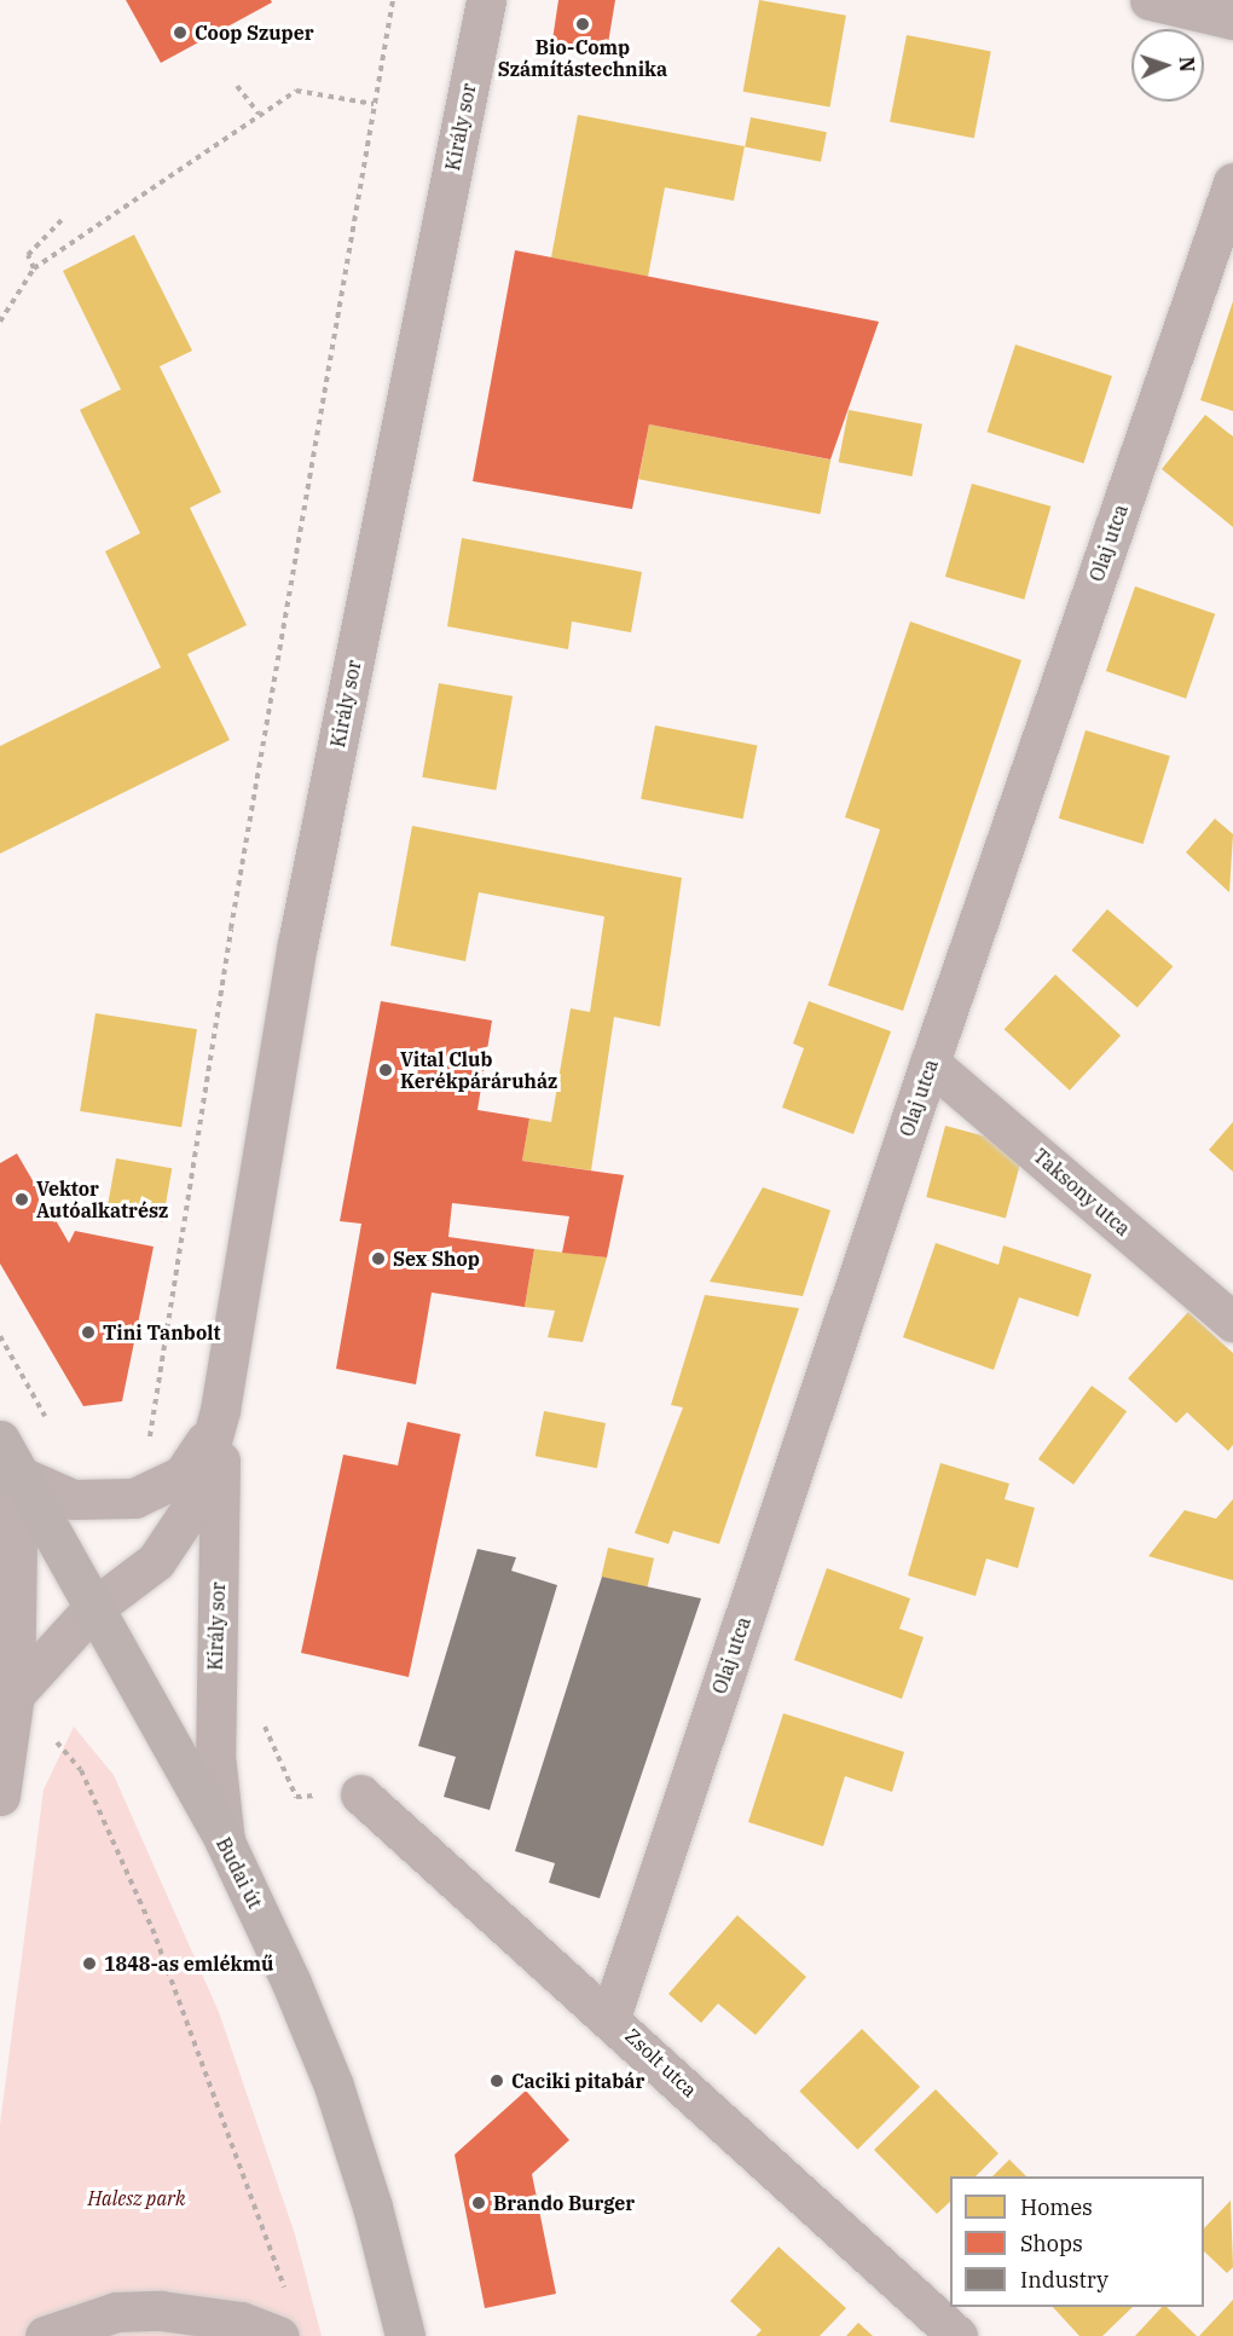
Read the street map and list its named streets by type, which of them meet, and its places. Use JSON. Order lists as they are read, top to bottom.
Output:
{
  "streets": {
    "main road": ["Budai út"],
    "street": [
      "Király sor",
      "Olaj utca",
      "Taksony utca",
      "Zsolt utca"
    ]
  },
  "crossings": [
    ["Király sor", "Budai út"],
    ["Olaj utca", "Taksony utca"],
    ["Olaj utca", "Zsolt utca"]
  ],
  "parks": ["Halesz park"],
  "places": [
    "Bio-Comp Számítástechnika",
    "Coop Szuper",
    "Vital Club Kerékpáráruház",
    "Vektor Autóalkatrész",
    "Sex Shop",
    "Tini Tanbolt",
    "1848-as emlékmű",
    "Caciki pitabár",
    "Brando Burger"
  ],
  "legend": ["Homes", "Shops", "Industry"],
  "north": "right"
}
